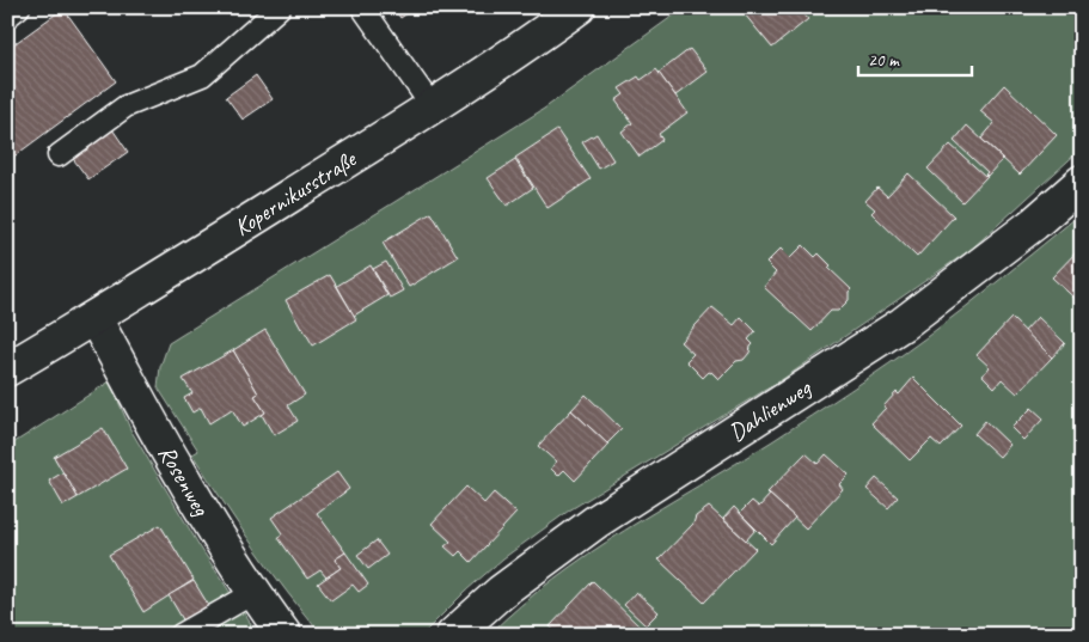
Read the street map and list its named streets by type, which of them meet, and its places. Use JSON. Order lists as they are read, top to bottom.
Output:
{
  "streets": {
    "street": ["Kopernikusstraße", "Dahlienweg", "Rosenweg"]
  },
  "crossings": [
    ["Kopernikusstraße", "Rosenweg"]
  ],
  "scale_bar": "20 m"
}
